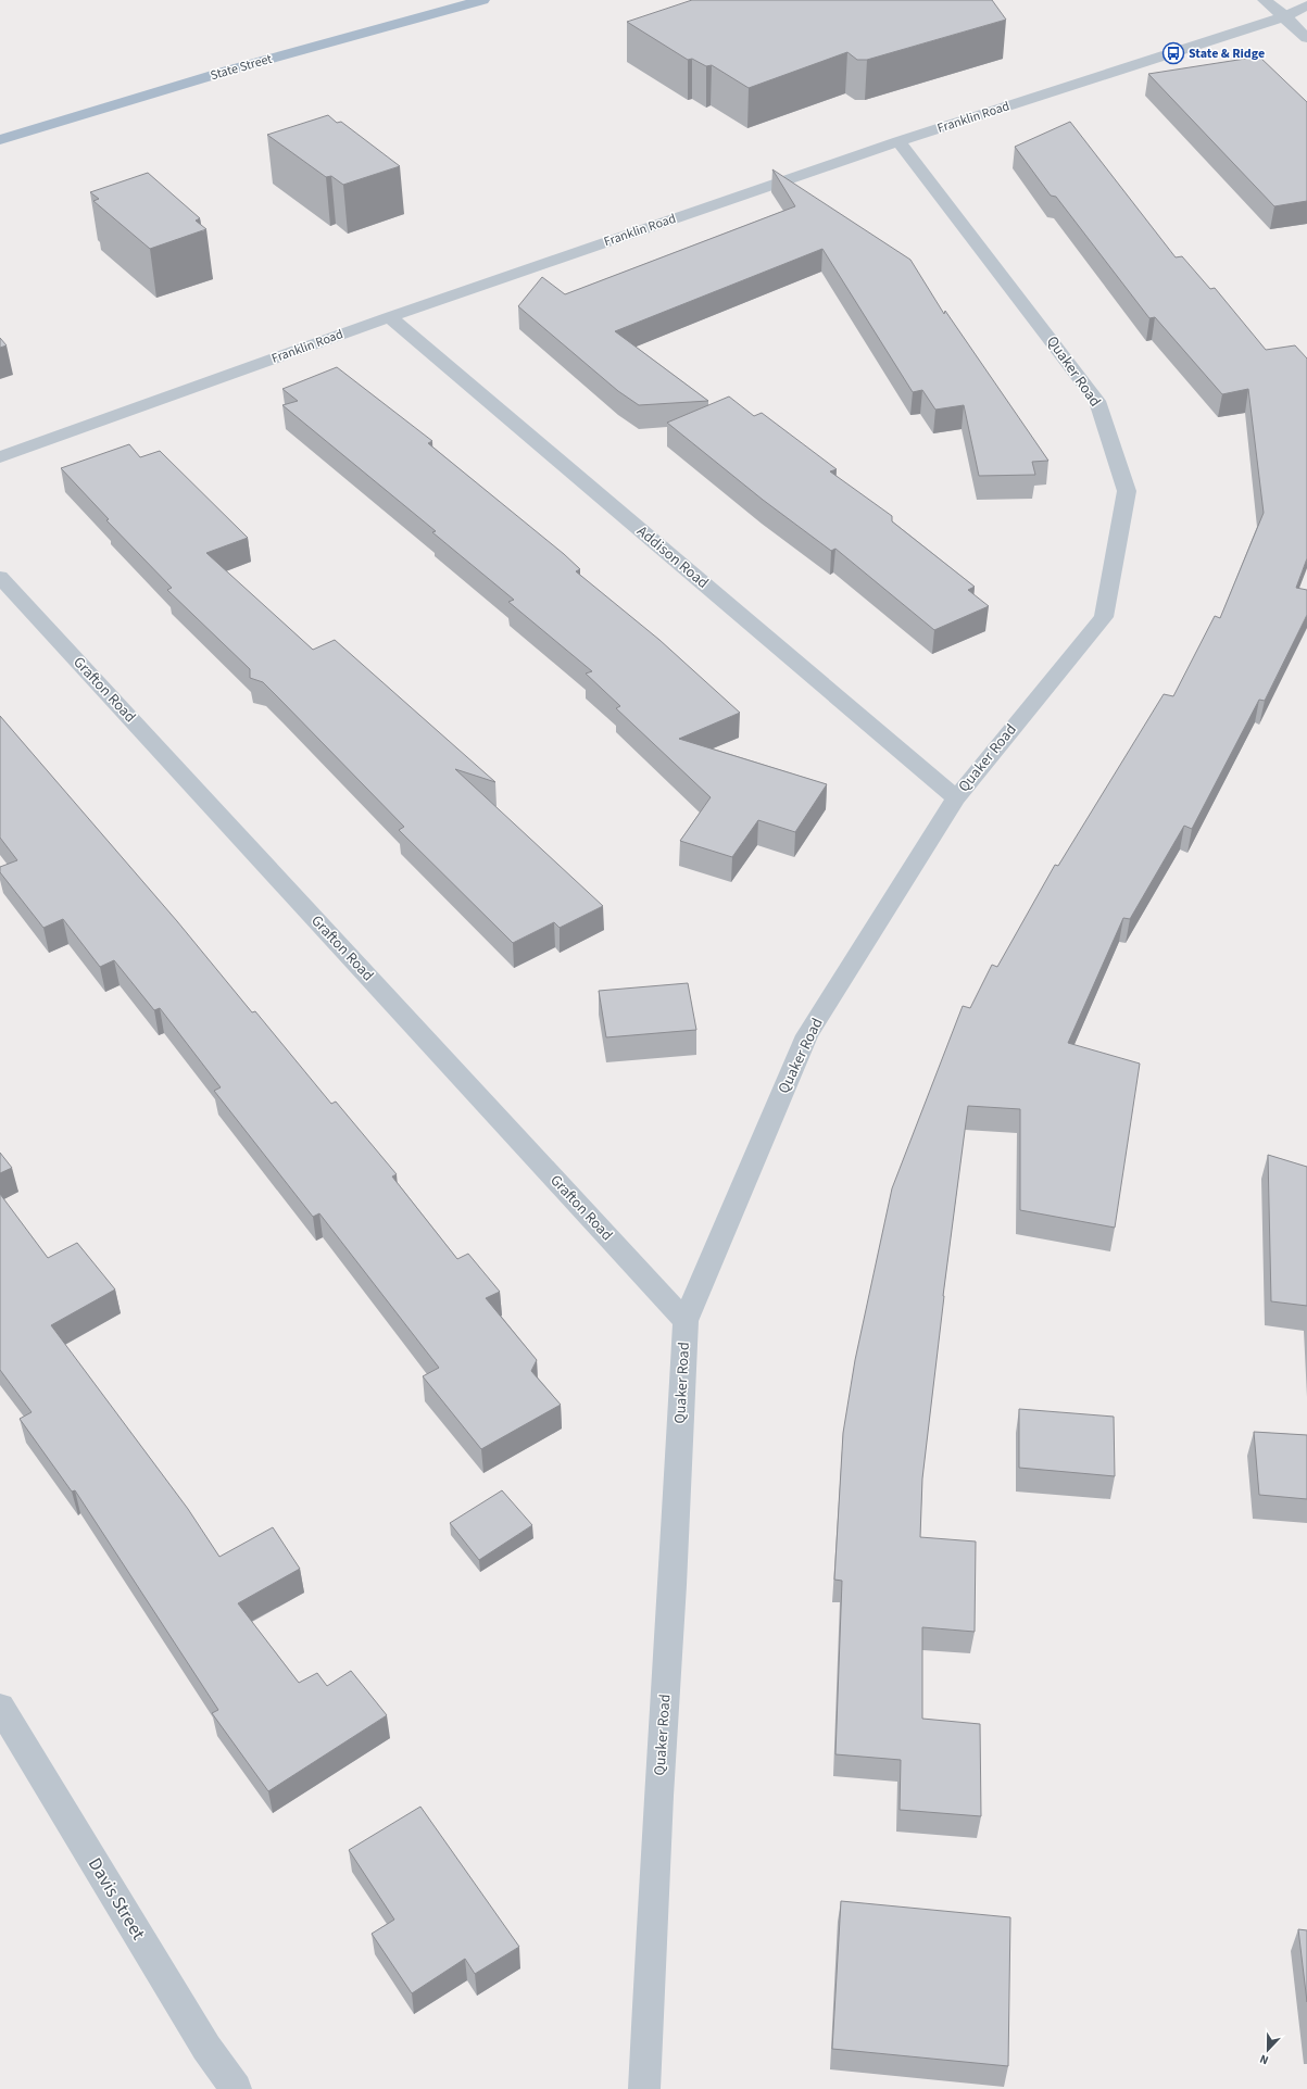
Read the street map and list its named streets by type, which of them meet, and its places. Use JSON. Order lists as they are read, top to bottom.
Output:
{
  "streets": {
    "main road": ["State Street"],
    "street": [
      "Franklin Road",
      "Quaker Road",
      "Addison Road",
      "Grafton Road",
      "Davis Street"
    ]
  },
  "crossings": [
    ["Franklin Road", "Quaker Road"],
    ["Franklin Road", "Addison Road"],
    ["Quaker Road", "Addison Road"],
    ["Quaker Road", "Grafton Road"]
  ],
  "places": {
    "bus stop": ["State & Ridge"]
  },
  "north": "bottom"
}
